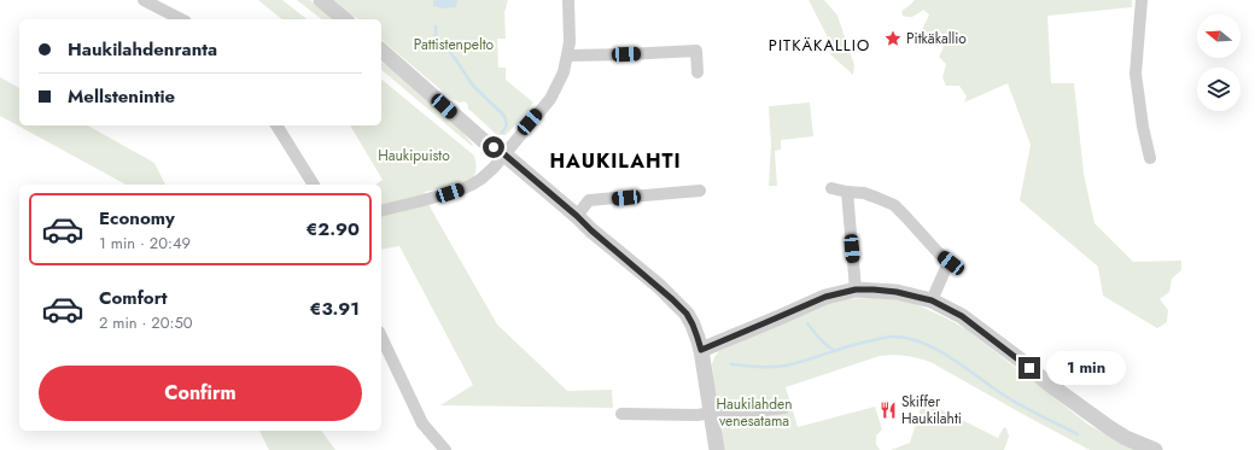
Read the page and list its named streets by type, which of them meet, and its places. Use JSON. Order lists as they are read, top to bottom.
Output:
{
  "districts": ["PITKÄKALLIO", "HAUKILAHTI"],
  "parks": ["Pattistenpelto", "Haukipuisto", "Haukilahden venesatama"],
  "places": {
    "place": ["Pitkäkallio"],
    "restaurant": ["Skiffer Haukilahti"]
  },
  "north": "left",
  "page": {
    "banner": ["Haukilahdenranta", "Mellstenintie"],
    "list": [
      {
        "name": "Economy",
        "note": "1 min · 20:49",
        "value": "€2.90"
      },
      {
        "name": "Comfort",
        "note": "2 min · 20:50",
        "value": "€3.91"
      }
    ],
    "bubble": "1 min",
    "buttons": "Confirm"
  }
}
